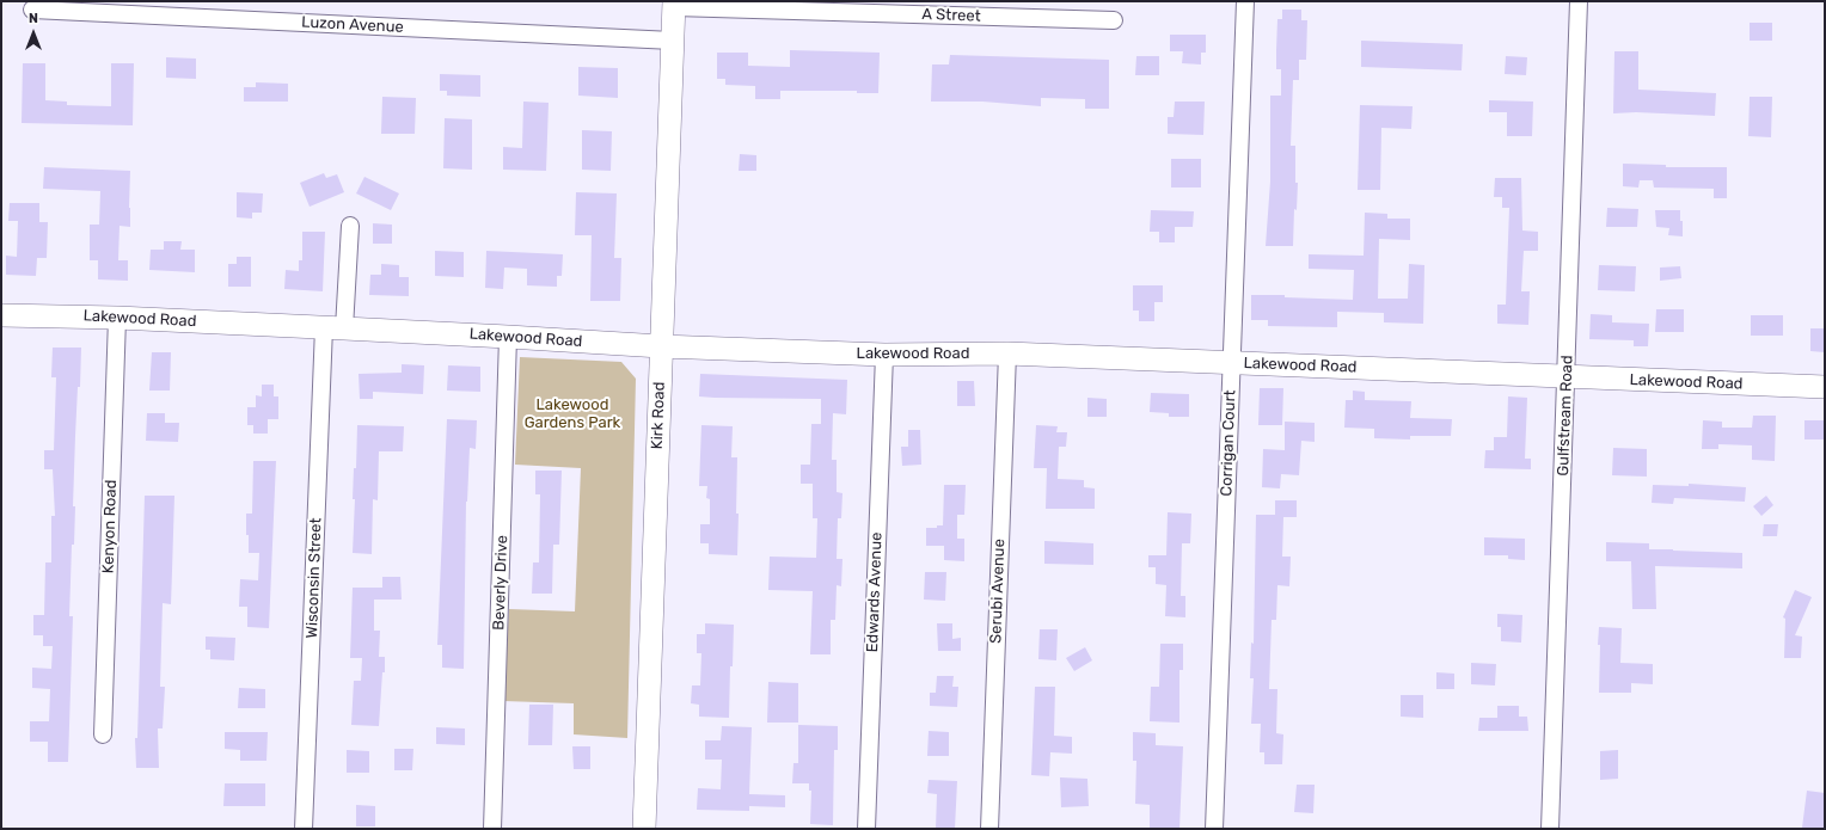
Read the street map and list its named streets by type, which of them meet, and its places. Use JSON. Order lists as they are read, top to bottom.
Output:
{
  "streets": {
    "street": [
      "A Street",
      "Luzon Avenue",
      "Lakewood Road",
      "Kirk Road",
      "Gulfstream Road",
      "Corrigan Court",
      "Kenyon Road",
      "Wisconsin Street",
      "Beverly Drive",
      "Serubi Avenue",
      "Edwards Avenue"
    ]
  },
  "crossings": [
    ["A Street", "Kirk Road"],
    ["Luzon Avenue", "Kirk Road"],
    ["Lakewood Road", "Kirk Road"],
    ["Lakewood Road", "Gulfstream Road"],
    ["Lakewood Road", "Corrigan Court"],
    ["Lakewood Road", "Kenyon Road"],
    ["Lakewood Road", "Wisconsin Street"],
    ["Lakewood Road", "Beverly Drive"],
    ["Lakewood Road", "Serubi Avenue"],
    ["Lakewood Road", "Edwards Avenue"]
  ],
  "parks": ["Lakewood Gardens Park"],
  "north": "top"
}
